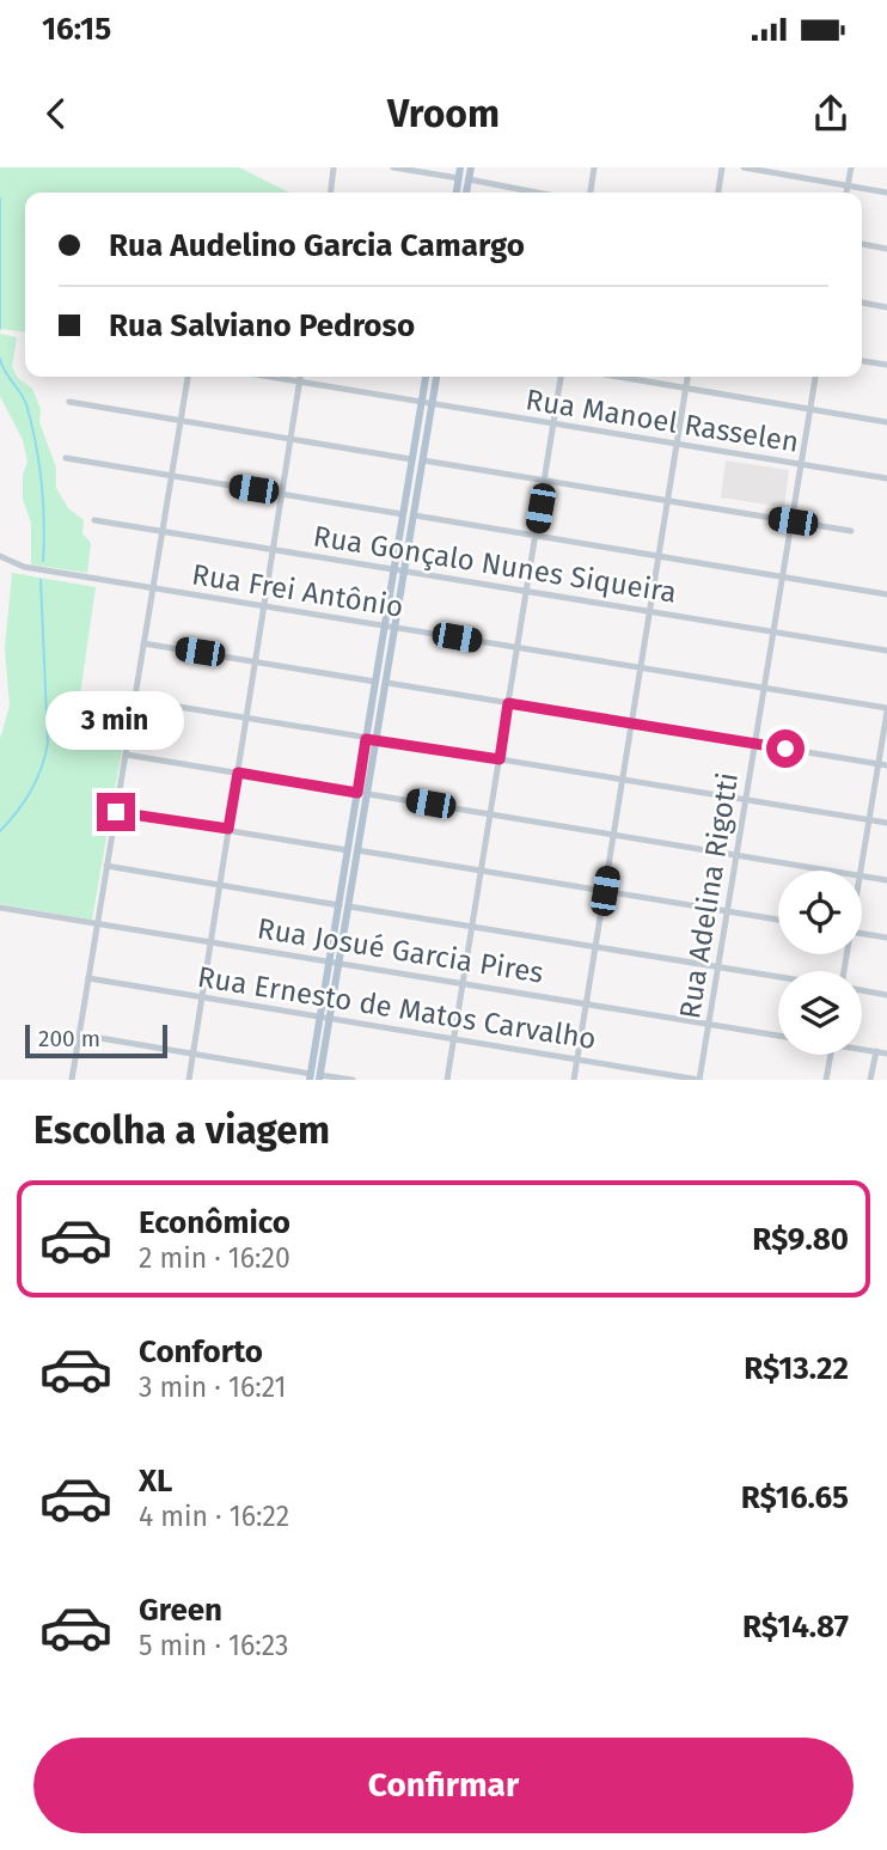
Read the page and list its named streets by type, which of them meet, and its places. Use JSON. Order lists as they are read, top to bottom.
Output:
{
  "streets": {
    "street": [
      "Rua Manoel Rasselen",
      "Rua Gonçalo Nunes Siqueira",
      "Rua Frei Antônio",
      "Rua Adelina Rigotti",
      "Rua Josué Garcia Pires",
      "Rua Ernesto de Matos Carvalho"
    ]
  },
  "crossings": [
    ["Rua Manoel Rasselen", "Rua Adelina Rigotti"],
    ["Rua Gonçalo Nunes Siqueira", "Rua Adelina Rigotti"],
    ["Rua Frei Antônio", "Rua Adelina Rigotti"],
    ["Rua Adelina Rigotti", "Rua Josué Garcia Pires"],
    ["Rua Adelina Rigotti", "Rua Ernesto de Matos Carvalho"]
  ],
  "scale_bar": "200 m",
  "page": {
    "status": "16:15",
    "header": "Vroom",
    "banner": ["Rua Audelino Garcia Camargo", "Rua Salviano Pedroso"],
    "bubble": "3 min",
    "scale": "200 m",
    "heading": "Escolha a viagem",
    "list": [
      {
        "name": "Econômico",
        "note": "2 min · 16:20",
        "value": "R$9.80"
      },
      {
        "name": "Conforto",
        "note": "3 min · 16:21",
        "value": "R$13.22"
      },
      {
        "name": "XL",
        "note": "4 min · 16:22",
        "value": "R$16.65"
      },
      {
        "name": "Green",
        "note": "5 min · 16:23",
        "value": "R$14.87"
      }
    ],
    "buttons": "Confirmar"
  }
}
